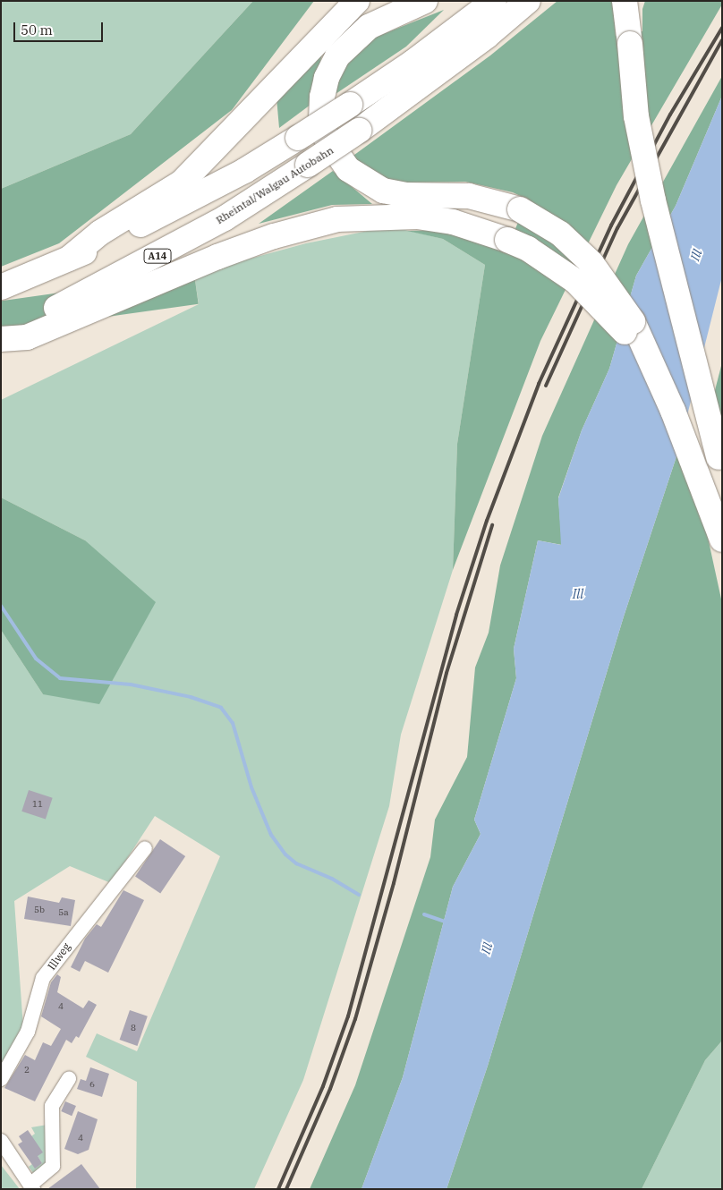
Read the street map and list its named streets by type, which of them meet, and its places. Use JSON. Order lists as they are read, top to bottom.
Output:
{
  "streets": {
    "highway": ["Rheintal/Walgau Autobahn", "A14"],
    "street": ["Illweg"]
  },
  "water": ["Ill"],
  "house_numbers": [
    "11",
    "5b",
    "5a",
    "4",
    "8",
    "2",
    "6",
    "4"
  ],
  "scale_bar": "50 m"
}
